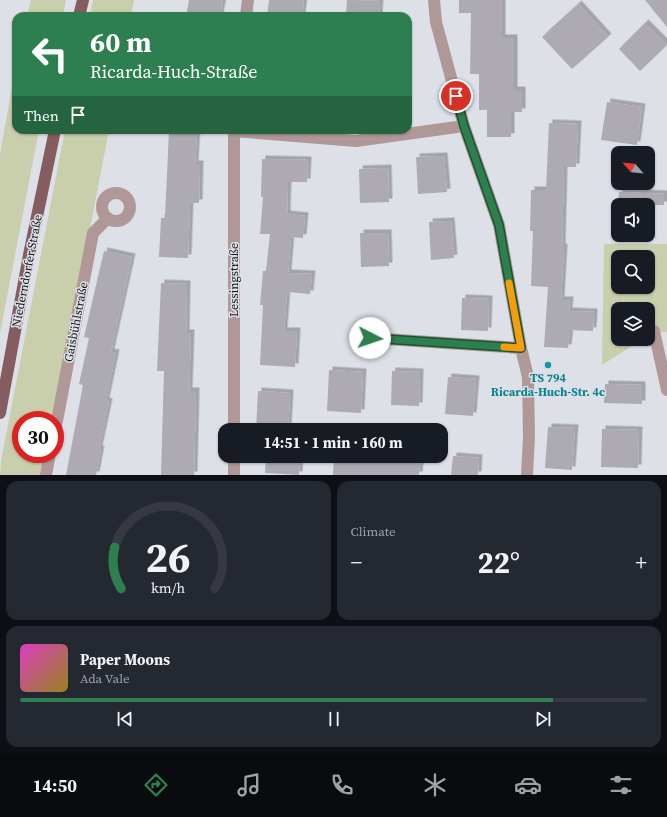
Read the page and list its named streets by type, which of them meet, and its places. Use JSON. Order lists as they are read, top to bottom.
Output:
{
  "streets": {
    "main road": ["Niederndorfer Straße"],
    "street": ["Lessingstraße", "Gaisbühlstraße"]
  },
  "places": ["TS 794 Ricarda-Huch-Str. 4c"],
  "north": "top left",
  "page": {
    "turn": ["60 m", "Ricarda-Huch-Straße"],
    "then": "Then",
    "limit": "30",
    "trip": "14:51 · 1 min · 160 m",
    "tile": "Climate",
    "heat": ["−", "22°", "+"],
    "song": ["Paper Moons", "Ada Vale"],
    "tabs": "14:50",
    "gauge": ["26", "km/h"]
  }
}
